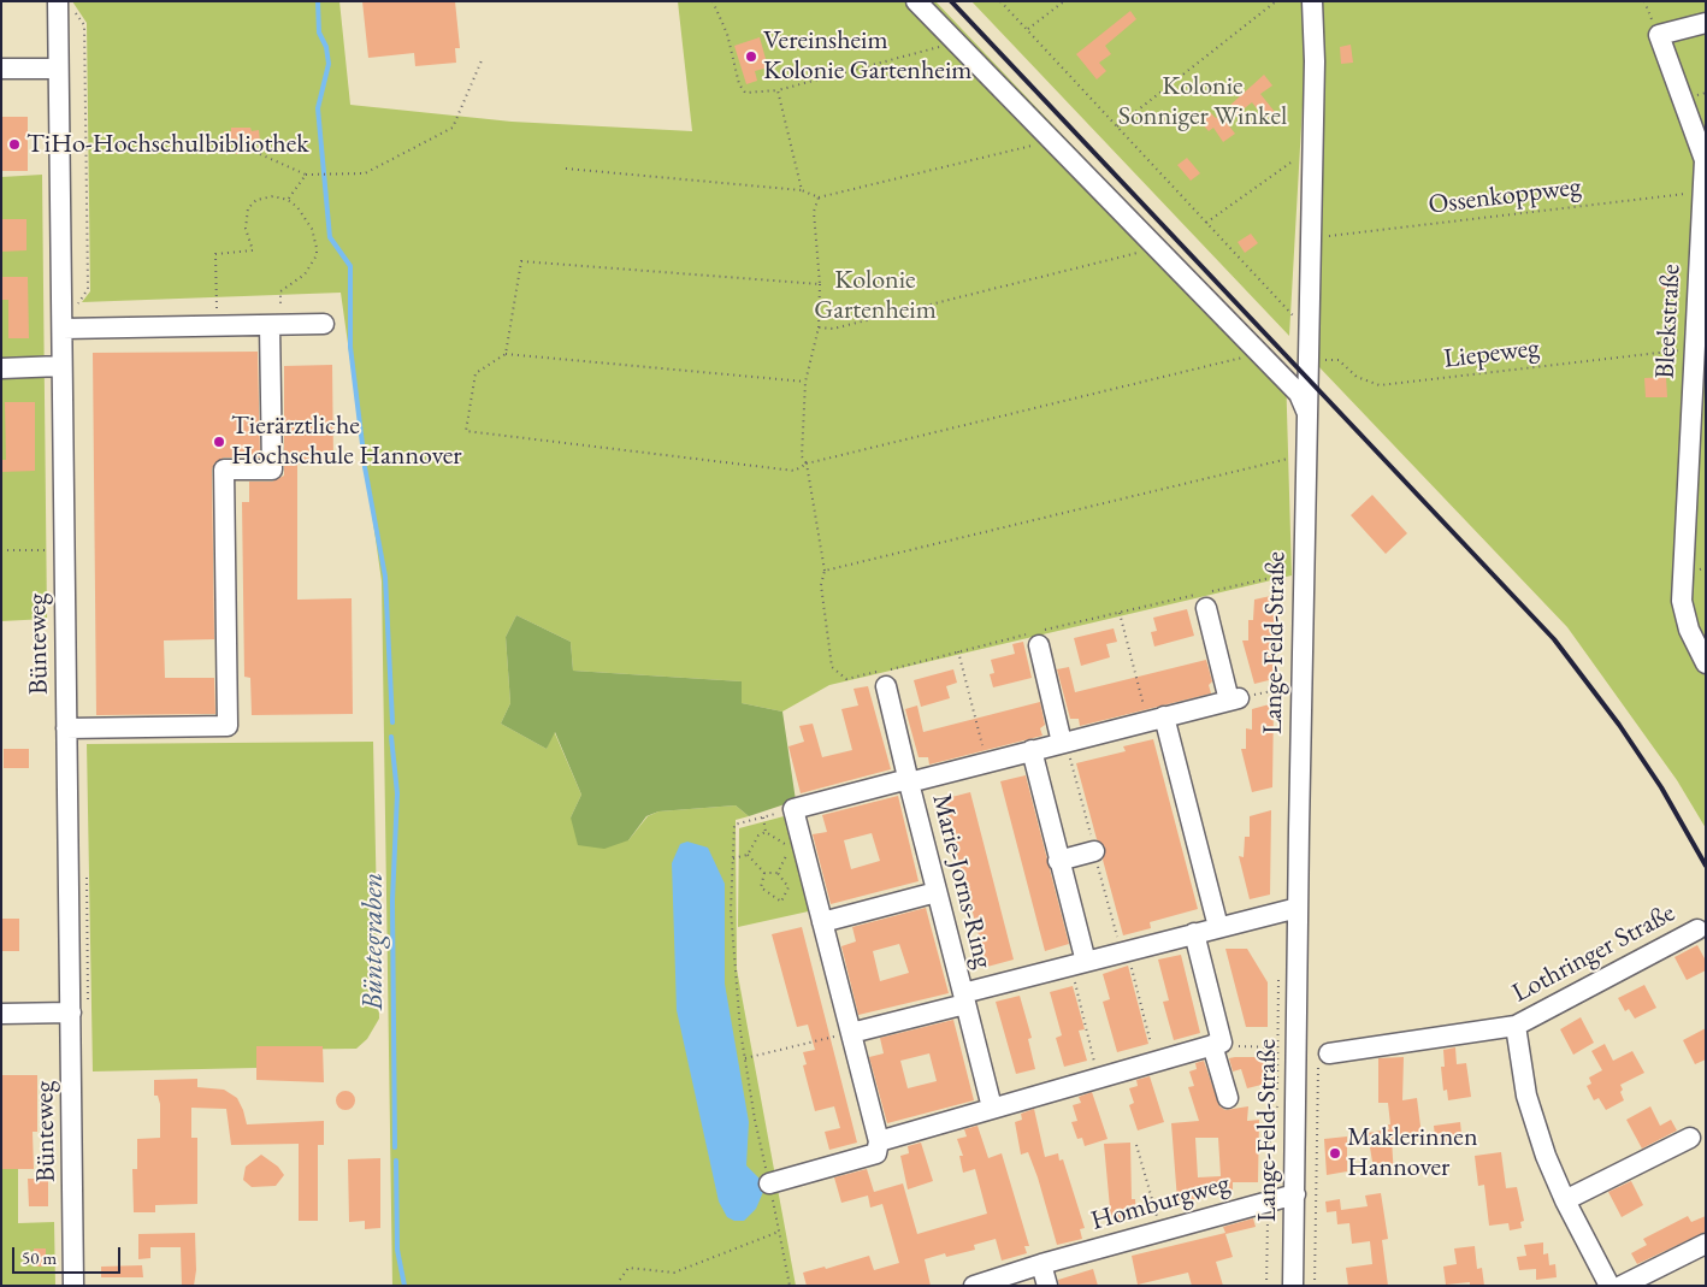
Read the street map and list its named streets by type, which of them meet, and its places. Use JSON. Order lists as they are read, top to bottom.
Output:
{
  "streets": {
    "street": [
      "Bleekstraße",
      "Lange-Feld-Straße",
      "Bünteweg",
      "Marie-Jorns-Ring",
      "Lothringer Straße",
      "Homburgweg"
    ],
    "path": ["Ossenkoppweg", "Liepeweg"]
  },
  "crossings": [
    ["Ossenkoppweg", "Bleekstraße"],
    ["Ossenkoppweg", "Lange-Feld-Straße"],
    ["Bleekstraße", "Liepeweg"],
    ["Liepeweg", "Lange-Feld-Straße"],
    ["Lange-Feld-Straße", "Marie-Jorns-Ring"],
    ["Lange-Feld-Straße", "Homburgweg"]
  ],
  "water": ["Büntegraben"],
  "parks": ["Kolonie Sonniger Winkel", "Kolonie Gartenheim"],
  "places": [
    "Vereinsheim Kolonie Gartenheim",
    "TiHo-Hochschulbibliothek",
    "Tierärztliche Hochschule Hannover",
    "Maklerinnen Hannover"
  ],
  "scale_bar": "50 m"
}
